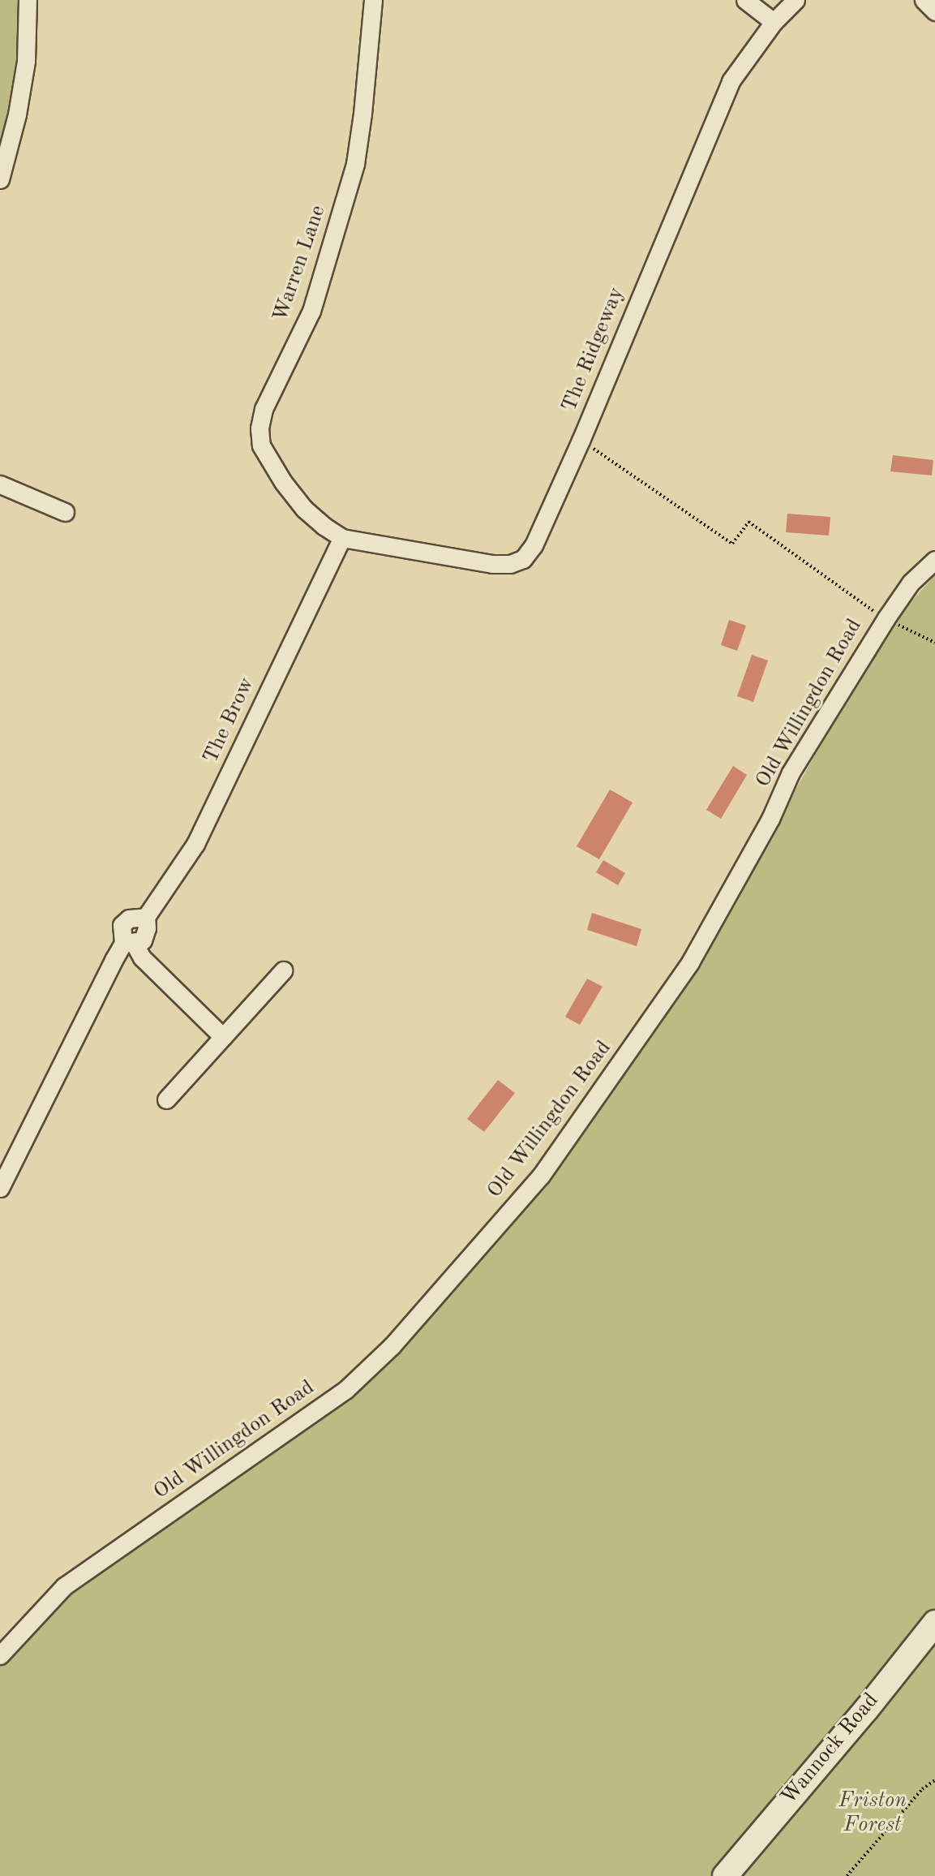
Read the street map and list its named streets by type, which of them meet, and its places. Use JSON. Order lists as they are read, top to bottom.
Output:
{
  "streets": {
    "street": [
      "Warren Lane",
      "The Ridgeway",
      "Old Willingdon Road",
      "The Brow",
      "Wannock Road"
    ]
  },
  "crossings": [
    ["Warren Lane", "The Ridgeway"],
    ["Warren Lane", "The Brow"],
    ["The Ridgeway", "The Brow"]
  ],
  "parks": ["Friston Forest"]
}
